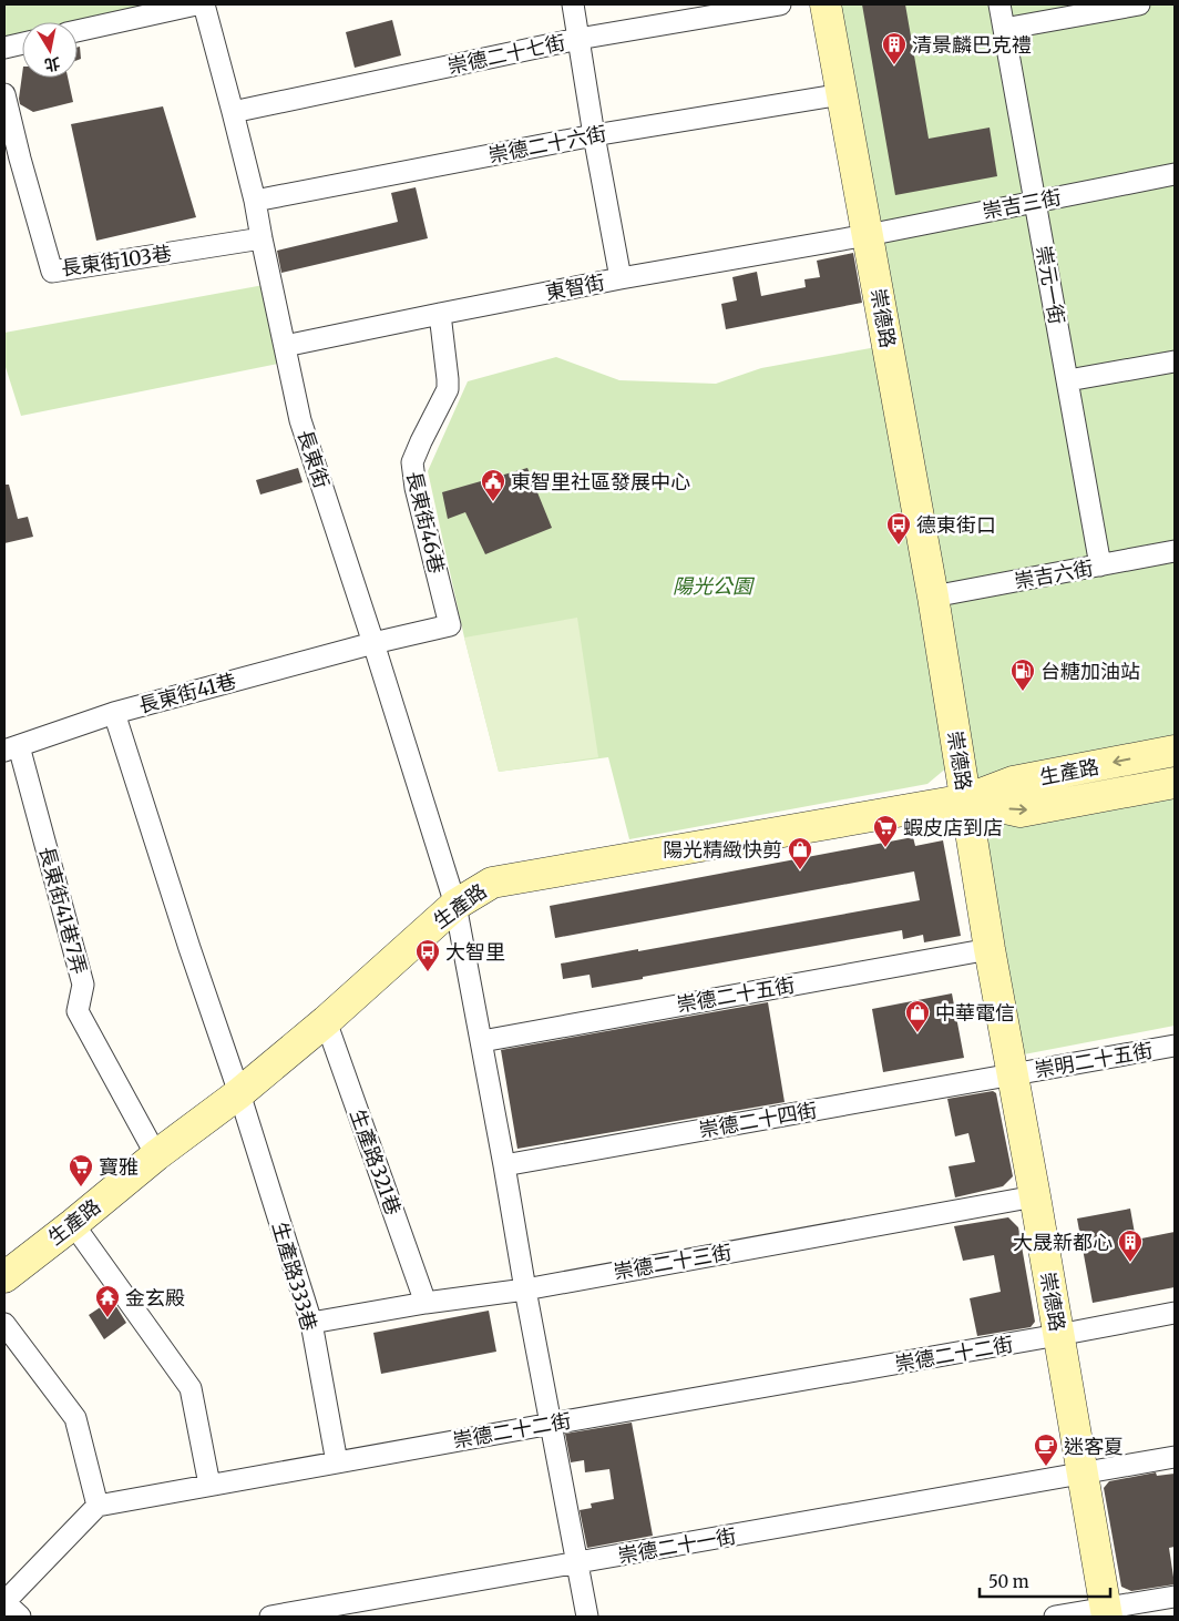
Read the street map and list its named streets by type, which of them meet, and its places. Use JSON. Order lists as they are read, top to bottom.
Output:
{
  "streets": {
    "street": [
      "崇德二十七街",
      "崇德二十六街",
      "崇吉三街",
      "長東街103巷",
      "崇元一街",
      "東智街",
      "崇德路",
      "長東街",
      "長東街46巷",
      "崇吉六街",
      "長東街41巷",
      "生產路",
      "長東街41巷7弄",
      "崇德二十五街",
      "崇明二十五街",
      "崇德二十四街",
      "生產路321巷",
      "崇德二十三街",
      "生產路333巷",
      "崇德二十二街",
      "崇德二十一街"
    ]
  },
  "crossings": [
    ["崇德二十七街", "長東街"],
    ["崇德二十六街", "崇德路"],
    ["崇德二十六街", "長東街"],
    ["崇吉三街", "崇元一街"],
    ["崇吉三街", "東智街"],
    ["崇吉三街", "崇德路"],
    ["長東街103巷", "長東街"],
    ["崇元一街", "崇吉六街"],
    ["東智街", "崇德路"],
    ["東智街", "長東街"],
    ["東智街", "長東街46巷"],
    ["崇德路", "崇吉六街"],
    ["崇德路", "生產路"],
    ["崇德路", "崇德二十五街"],
    ["崇德路", "崇明二十五街"],
    ["崇德路", "崇德二十四街"],
    ["崇德路", "崇德二十三街"],
    ["崇德路", "崇德二十二街"],
    ["崇德路", "崇德二十一街"],
    ["長東街", "長東街46巷"],
    ["長東街", "長東街41巷"],
    ["長東街", "生產路"],
    ["長東街", "崇德二十五街"],
    ["長東街", "崇德二十四街"],
    ["長東街", "崇德二十三街"],
    ["長東街", "崇德二十二街"],
    ["長東街", "崇德二十一街"],
    ["長東街46巷", "長東街41巷"],
    ["長東街41巷", "長東街41巷7弄"],
    ["長東街41巷", "生產路333巷"],
    ["生產路", "長東街41巷7弄"],
    ["生產路", "生產路321巷"],
    ["生產路", "生產路333巷"],
    ["崇明二十五街", "崇德二十四街"],
    ["生產路321巷", "崇德二十三街"],
    ["崇德二十三街", "生產路333巷"],
    ["生產路333巷", "崇德二十二街"]
  ],
  "parks": ["陽光公園"],
  "places": {
    "building": ["清景麟巴克禮", "大晟新都心"],
    "public building": ["東智里社區發展中心"],
    "bus stop": ["德東街口", "大智里"],
    "fuel station": ["台糖加油站"],
    "supermarket": ["蝦皮店到店", "寶雅"],
    "shop": ["陽光精緻快剪", "中華電信"],
    "temple": ["金玄殿"],
    "cafe": ["迷客夏"]
  },
  "scale_bar": "50 m",
  "north": "bottom"
}
